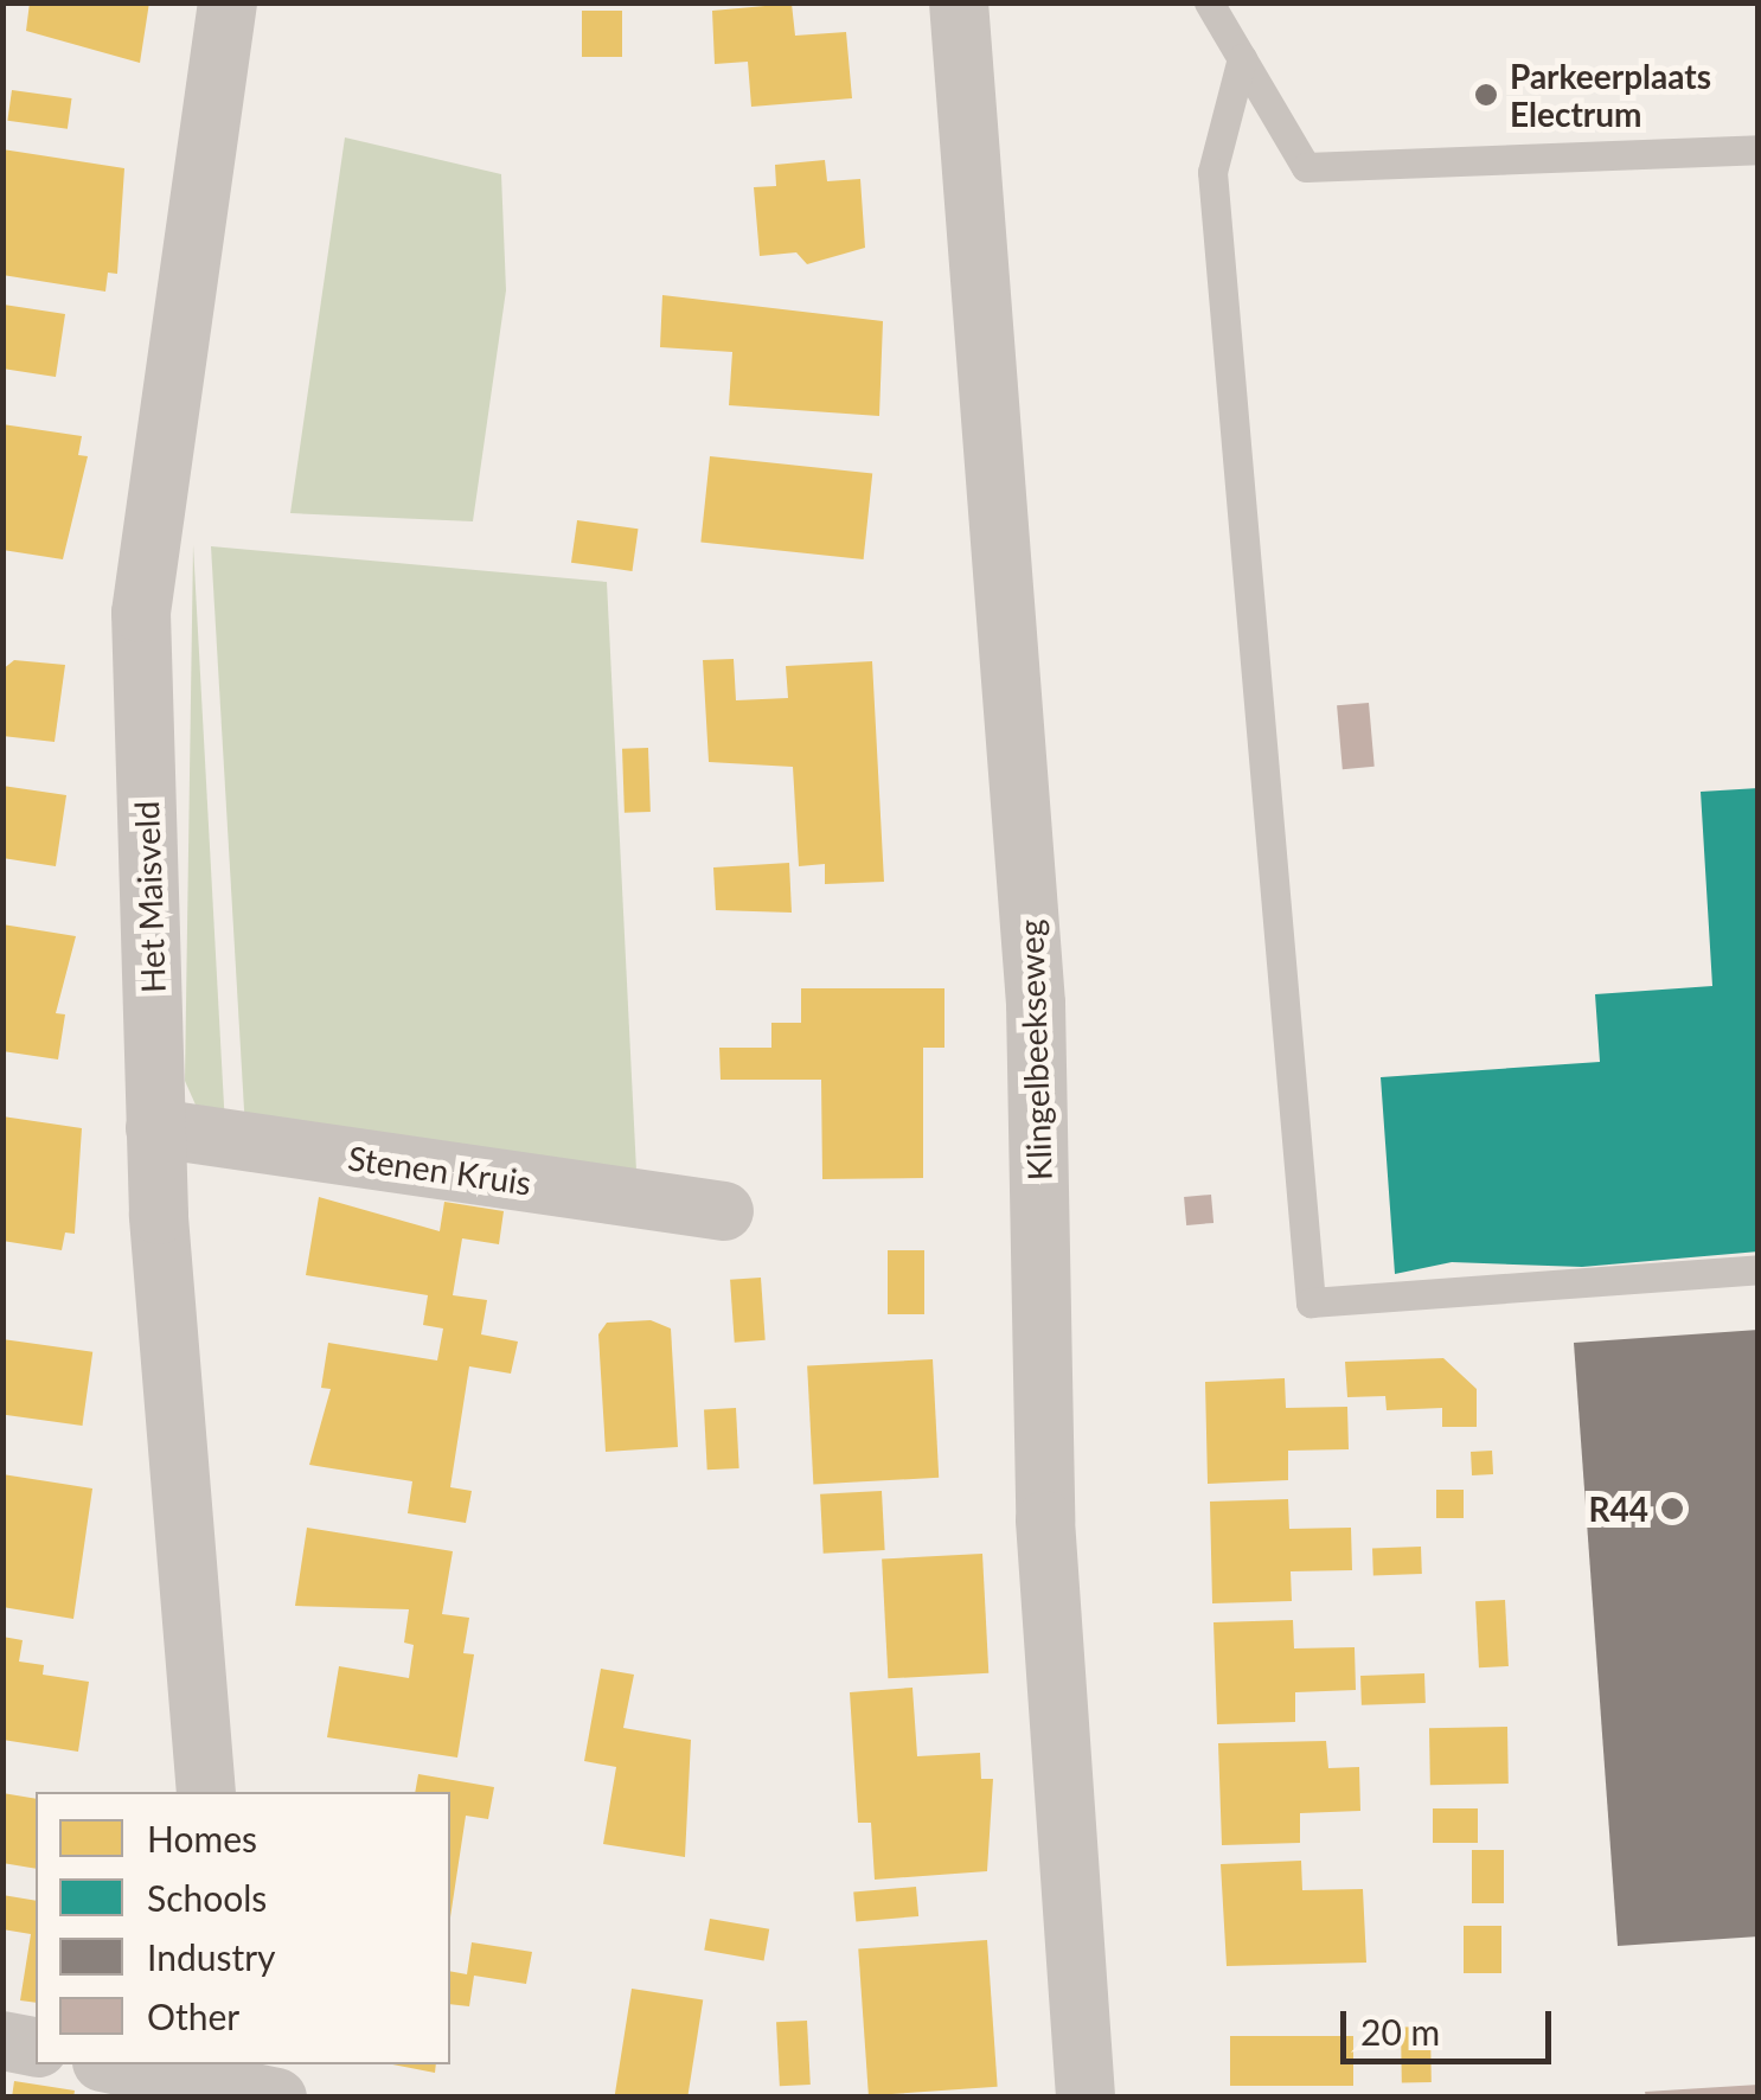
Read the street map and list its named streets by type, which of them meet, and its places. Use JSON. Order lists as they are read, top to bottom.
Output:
{
  "streets": {
    "street": ["Het Maisveld", "Klingelbeekseweg", "Stenen Kruis"]
  },
  "crossings": [
    ["Het Maisveld", "Stenen Kruis"]
  ],
  "places": ["Parkeerplaats Electrum", "R44"],
  "legend": [
    "Homes",
    "Schools",
    "Industry",
    "Other"
  ],
  "scale_bar": "20 m"
}
